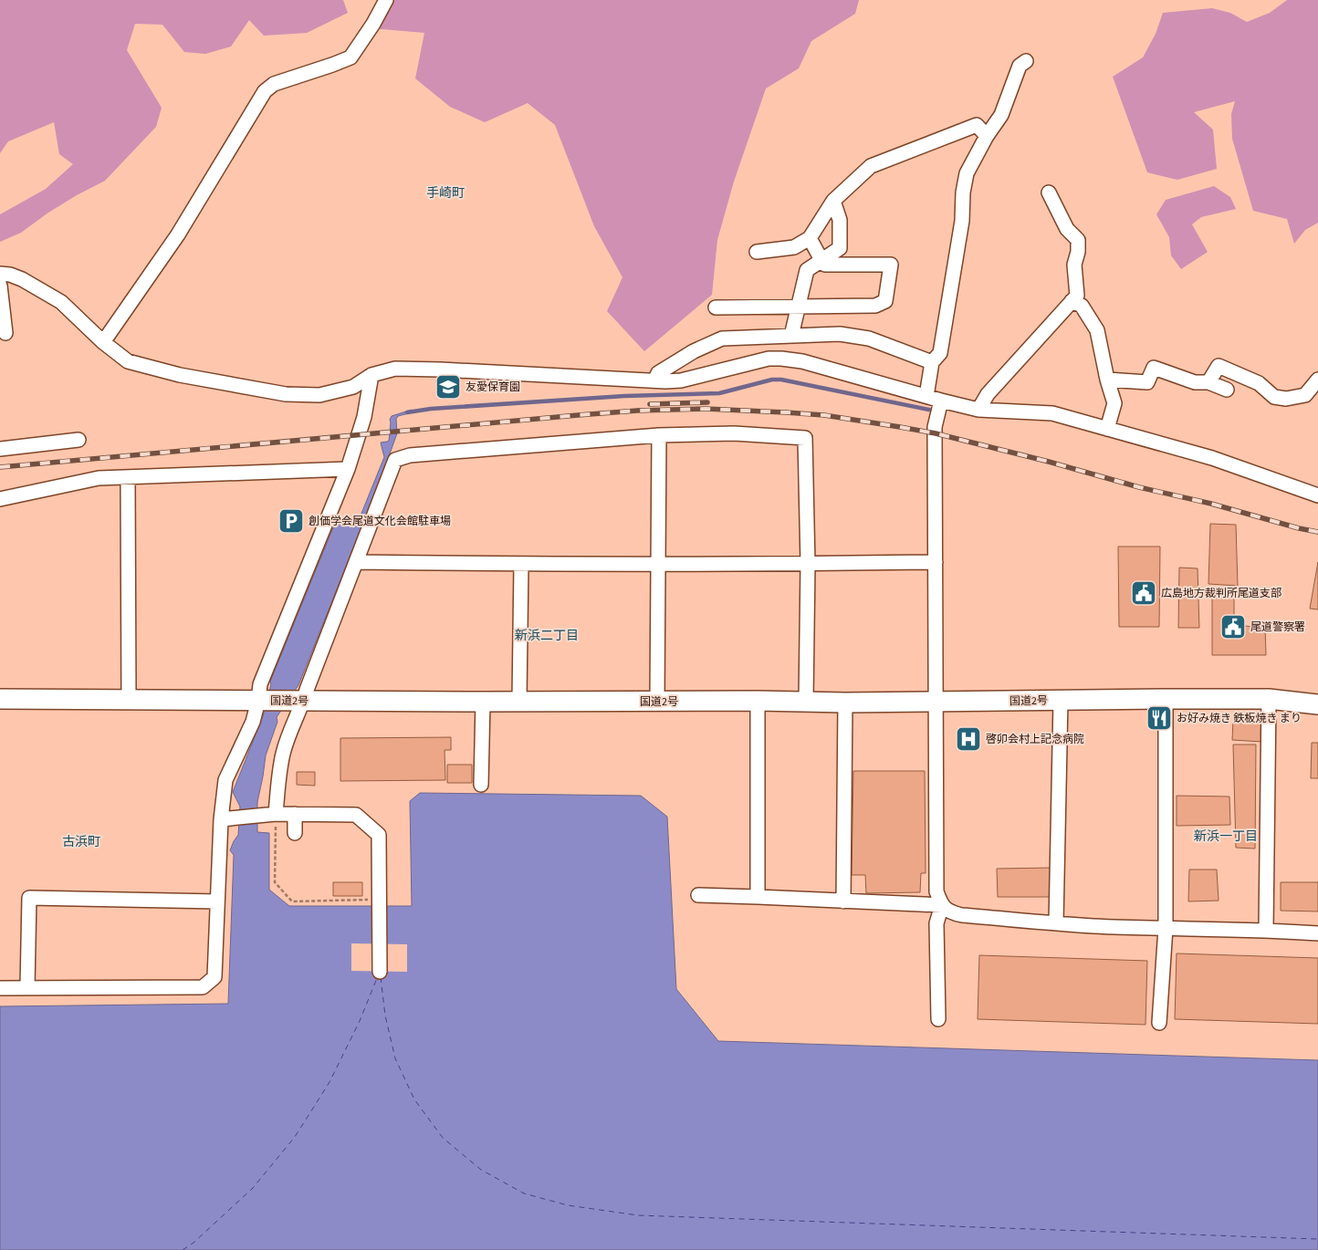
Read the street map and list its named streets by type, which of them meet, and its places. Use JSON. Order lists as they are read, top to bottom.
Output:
{
  "streets": {
    "highway": ["国道2号"]
  },
  "districts": [
    "手崎町",
    "新浜二丁目",
    "新浜一丁目",
    "古浜町"
  ],
  "places": {
    "school or university": ["友愛保育園"],
    "parking": ["創価学会尾道文化会館駐車場"],
    "public building": ["広島地方裁判所尾道支部", "尾道警察署"],
    "restaurant": ["お好み焼き 鉄板焼き まり"],
    "hospital": ["啓卯会村上記念病院"]
  }
}
